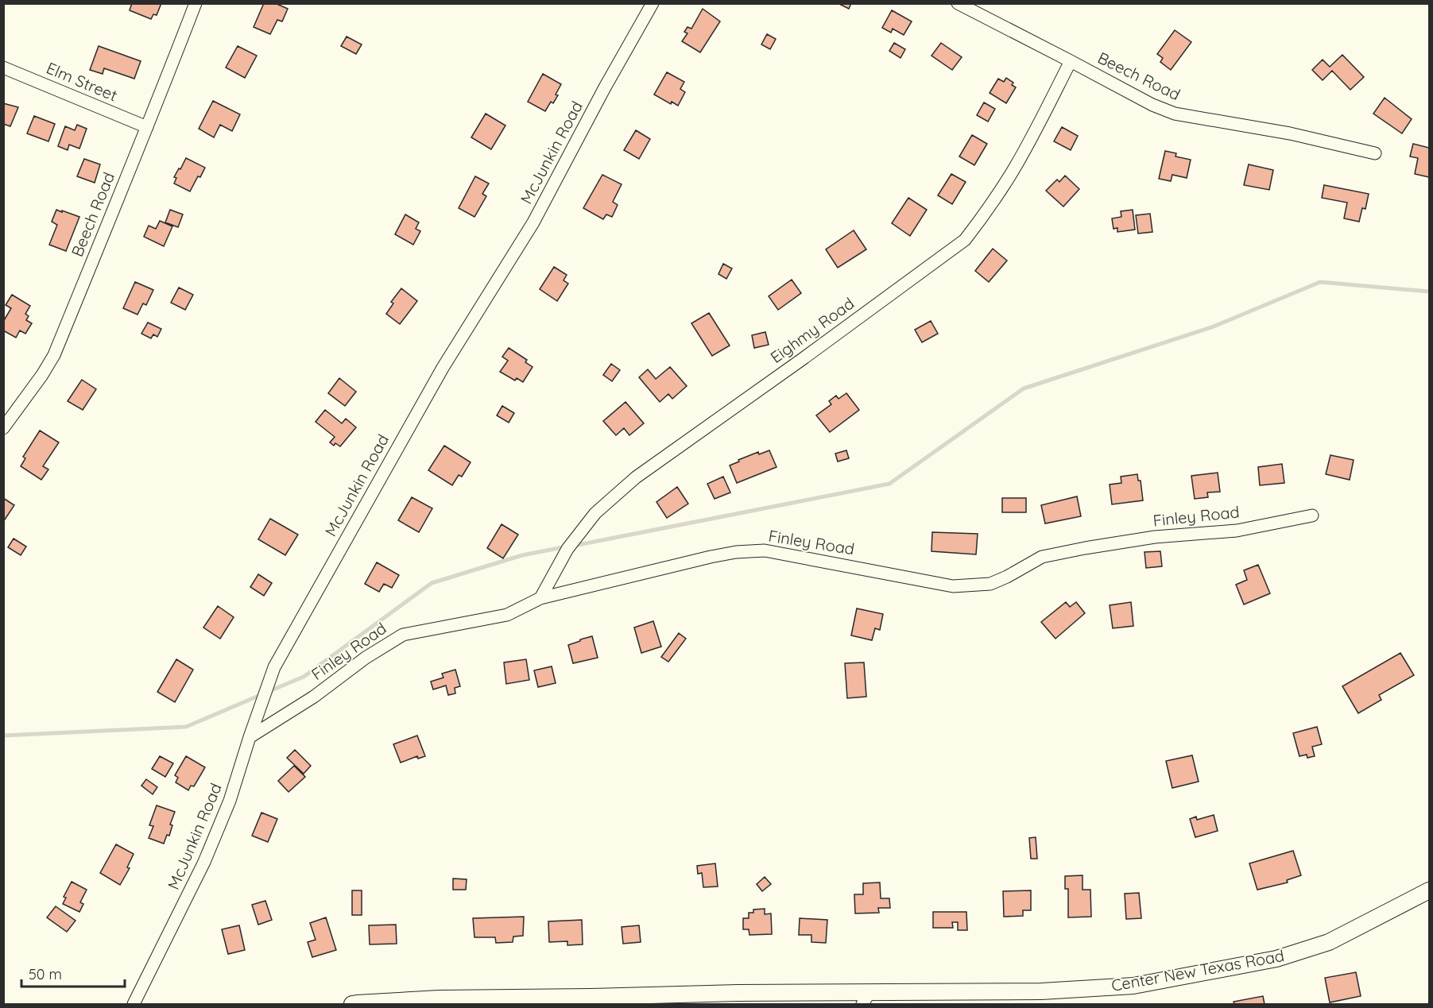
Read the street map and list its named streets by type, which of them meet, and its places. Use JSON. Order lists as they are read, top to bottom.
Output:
{
  "streets": {
    "street": [
      "Beech Road",
      "Elm Street",
      "McJunkin Road",
      "Eighmy Road",
      "Finley Road",
      "Center New Texas Road"
    ]
  },
  "crossings": [
    ["Beech Road", "Elm Street"],
    ["Beech Road", "Eighmy Road"],
    ["McJunkin Road", "Finley Road"],
    ["Eighmy Road", "Finley Road"]
  ],
  "scale_bar": "50 m"
}
